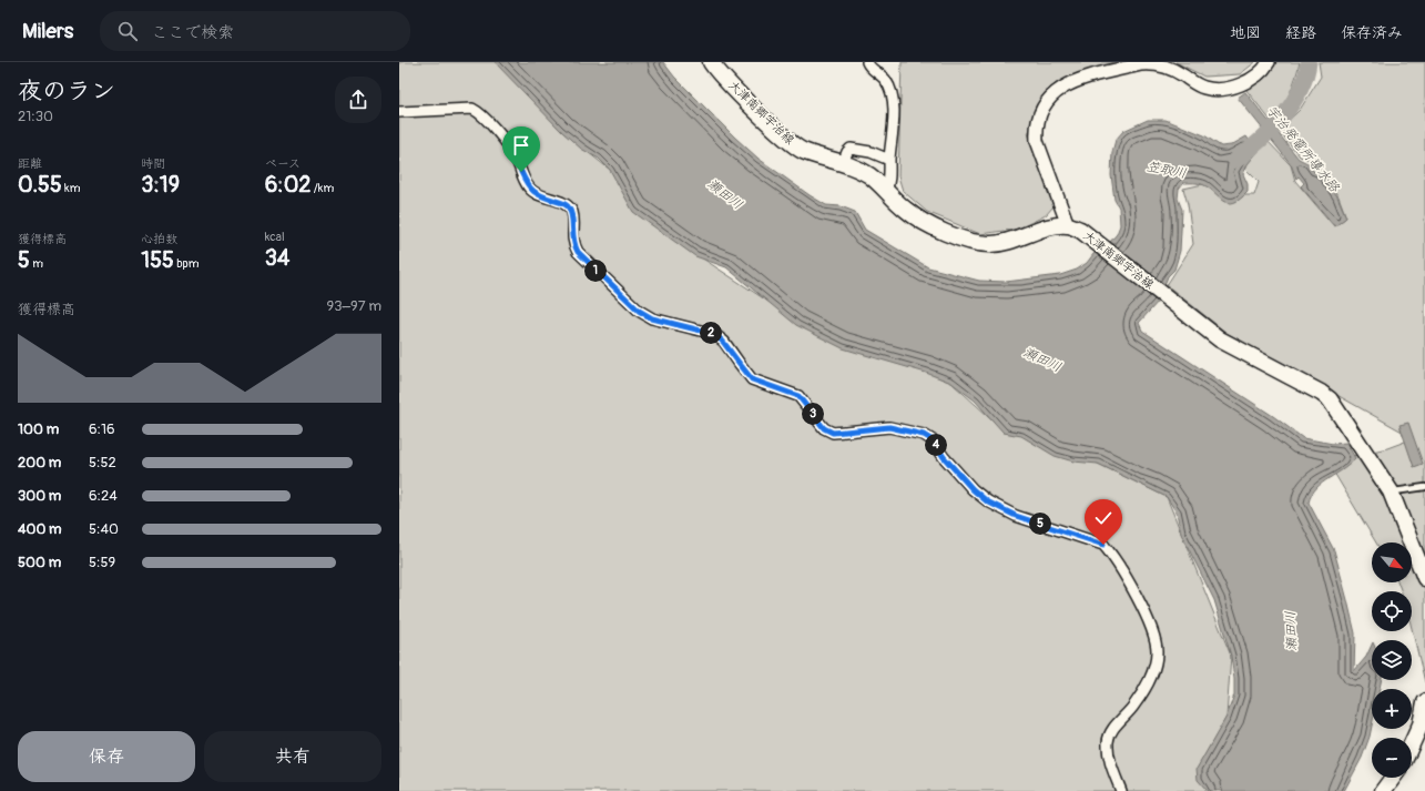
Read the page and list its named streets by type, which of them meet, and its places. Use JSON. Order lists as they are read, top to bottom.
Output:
{
  "streets": {
    "main road": ["大津南郷宇治線"]
  },
  "water": ["宇治発電所導水路", "笠取川", "瀬田川"],
  "north": "bottom right",
  "page": {
    "header": "Milers",
    "search": "ここで検索",
    "nav": ["地図", "経路", "保存済み"],
    "heading": ["夜のラン", "21:30"],
    "stats": [
      ["距離", "0.55 km"],
      ["時間", "3:19"],
      ["ペース", "6:02 /km"],
      ["獲得標高", "5 m"],
      ["心拍数", "155 bpm"],
      ["kcal", "34"]
    ],
    "pins": [
      "1",
      "2",
      "3",
      "4",
      "5"
    ],
    "chart": ["獲得標高", "93–97 m"],
    "list": [
      {
        "name": "100 m",
        "note": "6:16"
      },
      {
        "name": "200 m",
        "note": "5:52"
      },
      {
        "name": "300 m",
        "note": "6:24"
      },
      {
        "name": "400 m",
        "note": "5:40"
      },
      {
        "name": "500 m",
        "note": "5:59"
      }
    ],
    "map_buttons": ["+", "−"],
    "buttons": ["保存", "共有"]
  }
}
